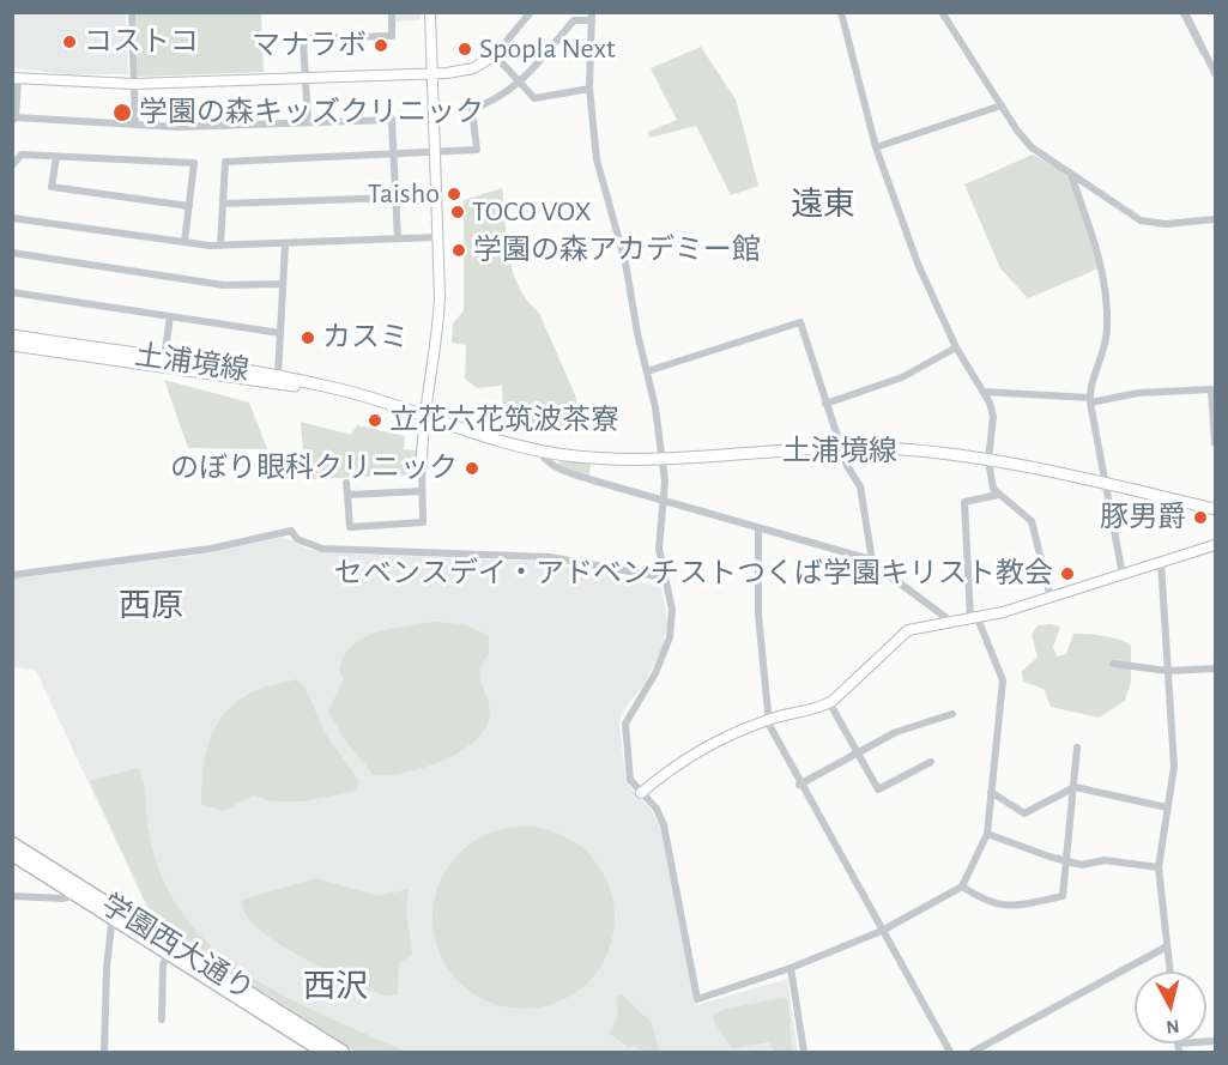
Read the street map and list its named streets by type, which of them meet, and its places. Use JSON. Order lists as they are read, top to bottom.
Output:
{
  "streets": {
    "highway": ["学園西大通り"],
    "main road": ["土浦境線"]
  },
  "districts": ["遠東", "西原", "西沢"],
  "places": [
    "コストコ",
    "マナラボ",
    "Spopla Next",
    "学園の森キッズクリニック",
    "Taisho",
    "TOCO VOX",
    "学園の森アカデミー館",
    "カスミ",
    "立花六花筑波茶寮",
    "のぼり眼科クリニック",
    "豚男爵",
    "セベンスデイ・アドベンチストつくば学園キリスト教会"
  ],
  "north": "bottom"
}
